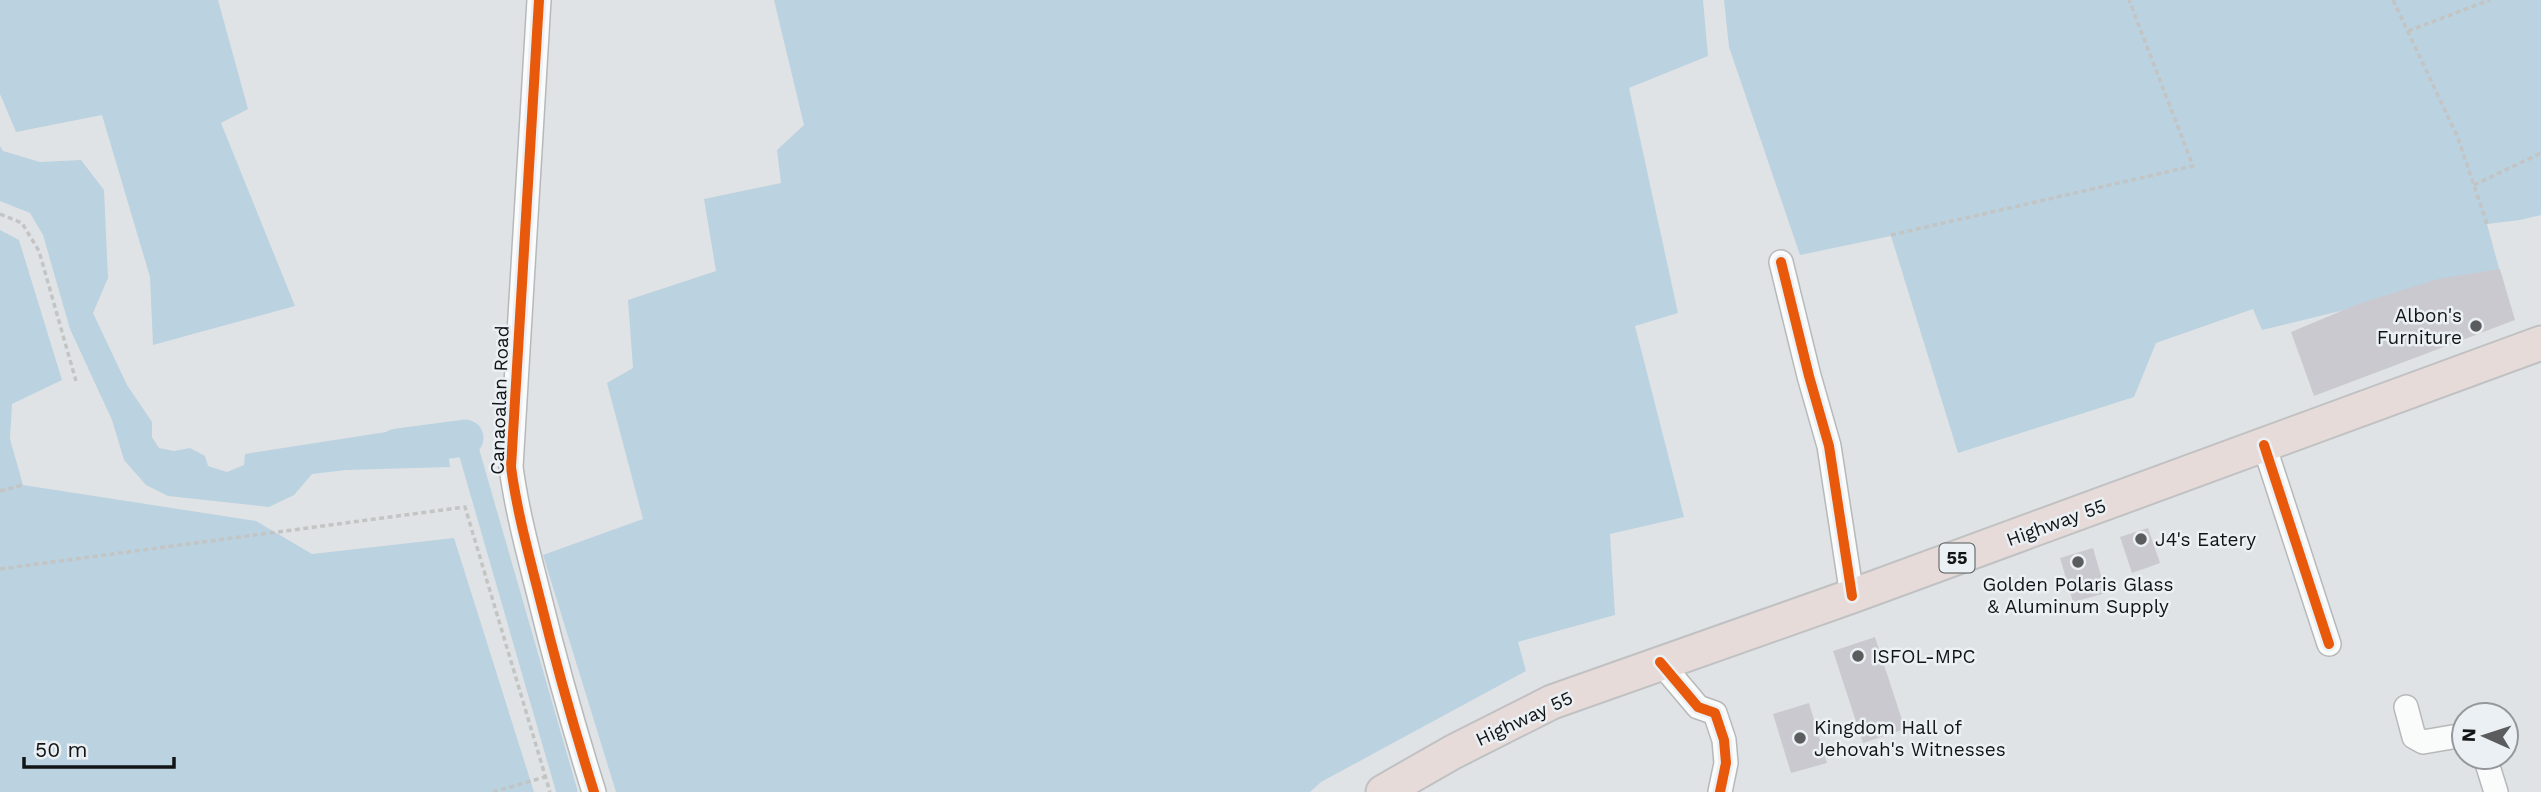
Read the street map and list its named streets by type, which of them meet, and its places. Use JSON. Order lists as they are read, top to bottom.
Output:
{
  "streets": {
    "highway": ["Highway 55", "55"],
    "street": ["Canaoalan Road"]
  },
  "places": [
    "Albon's Furniture",
    "J4's Eatery",
    "Golden Polaris Glass & Aluminum Supply",
    "ISFOL-MPC",
    "Kingdom Hall of Jehovah's Witnesses"
  ],
  "scale_bar": "50 m",
  "north": "left"
}
